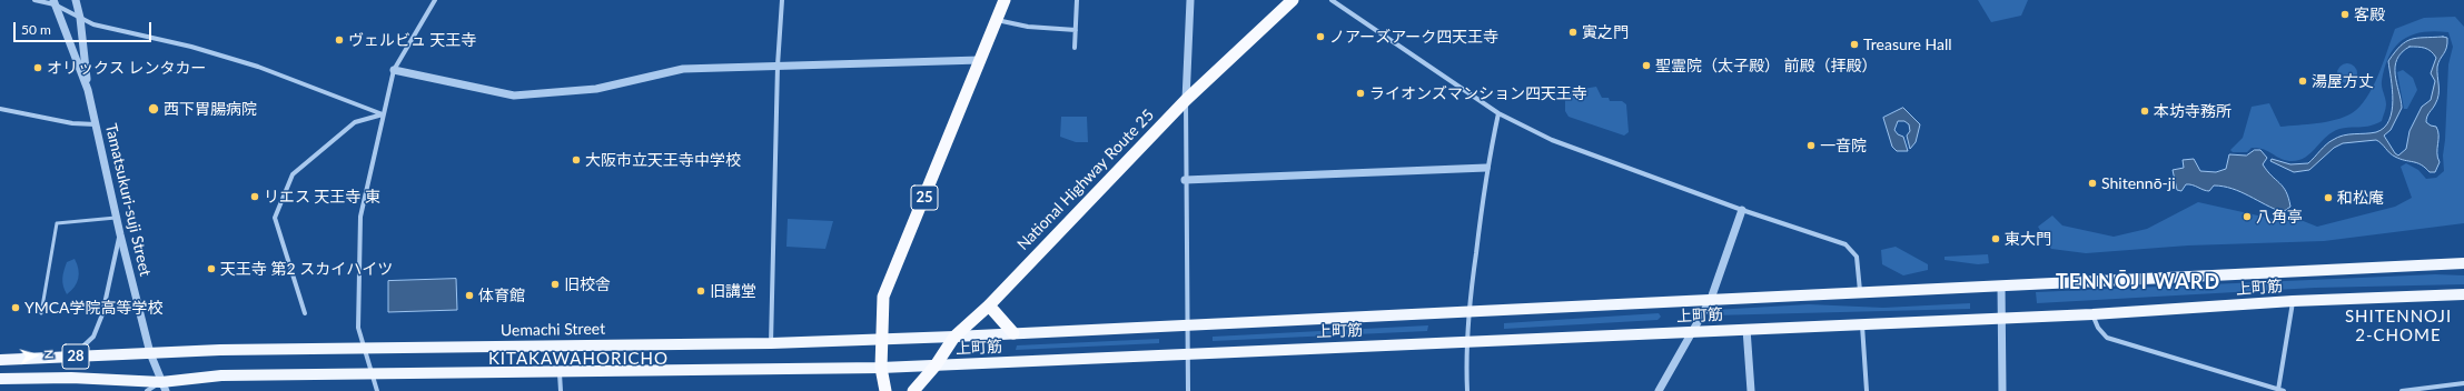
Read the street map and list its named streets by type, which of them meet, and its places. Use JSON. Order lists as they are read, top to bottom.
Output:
{
  "streets": {
    "highway": ["National Highway Route 25", "25"],
    "main road": ["上町筋", "Uemachi Street", "28"],
    "street": ["Tamatsukuri-suji Street"]
  },
  "crossings": [
    ["National Highway Route 25", "上町筋"],
    ["National Highway Route 25", "Uemachi Street"],
    ["National Highway Route 25", "28"],
    ["25", "Uemachi Street"],
    ["25", "28"],
    ["Tamatsukuri-suji Street", "Uemachi Street"],
    ["Tamatsukuri-suji Street", "28"],
    ["上町筋", "Uemachi Street"],
    ["上町筋", "28"],
    ["Uemachi Street", "28"]
  ],
  "districts": ["TENNŌJI WARD", "SHITENNOJI 2-CHOME", "KITAKAWAHORICHO"],
  "places": [
    "客殿",
    "寅之門",
    "ノアーズアーク四天王寺",
    "ヴェルビュ 天王寺",
    "Treasure Hall",
    "聖霊院（太子殿） 前殿（拝殿）",
    "オリックス レンタカー",
    "湯屋方丈",
    "ライオンズマンション四天王寺",
    "西下胃腸病院",
    "本坊寺務所",
    "一音院",
    "大阪市立天王寺中学校",
    "Shitennō-ji",
    "リエス 天王寺 東",
    "和松庵",
    "八角亭",
    "東大門",
    "天王寺 第2 スカイハイツ",
    "旧校舎",
    "旧講堂",
    "体育館",
    "YMCA学院高等学校"
  ],
  "scale_bar": "50 m",
  "north": "right"
}
